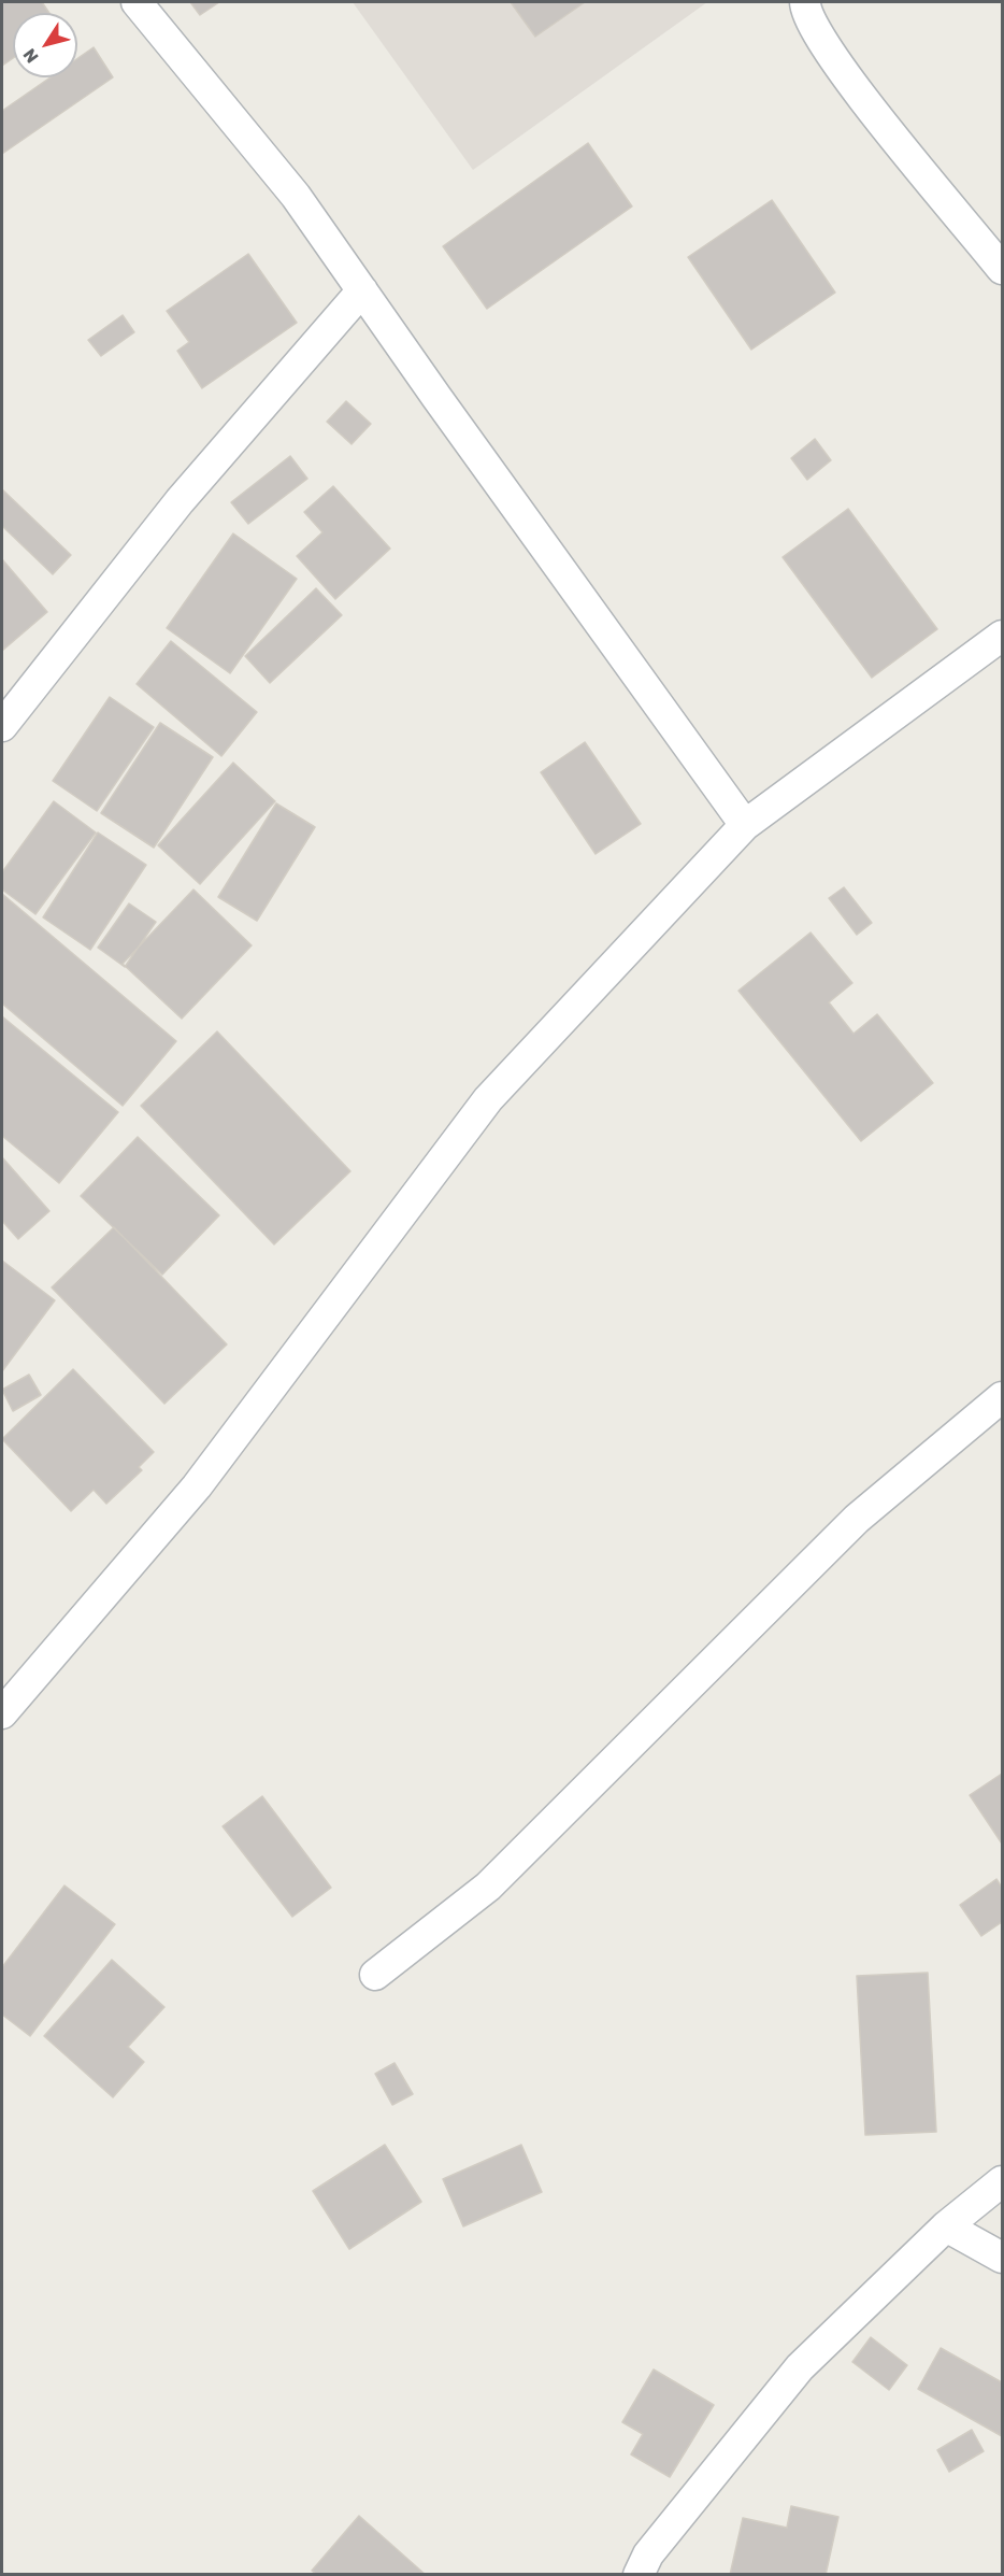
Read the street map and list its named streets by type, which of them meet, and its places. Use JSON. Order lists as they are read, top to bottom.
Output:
{
  "north": "bottom left"
}
